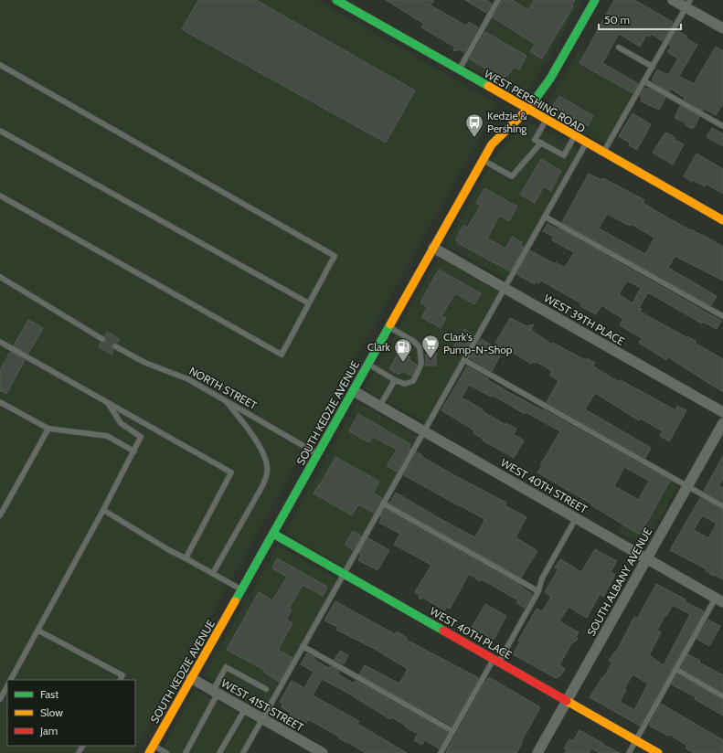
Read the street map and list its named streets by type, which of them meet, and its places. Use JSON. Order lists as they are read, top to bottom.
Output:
{
  "streets": {
    "street": [
      "WEST PERSHING ROAD",
      "WEST 39TH PLACE",
      "SOUTH KEDZIE AVENUE",
      "WEST 40TH STREET",
      "SOUTH ALBANY AVENUE",
      "WEST 40TH PLACE",
      "WEST 41ST STREET"
    ],
    "lane": ["NORTH STREET"]
  },
  "crossings": [
    ["WEST PERSHING ROAD", "SOUTH KEDZIE AVENUE"],
    ["WEST 39TH PLACE", "SOUTH KEDZIE AVENUE"],
    ["NORTH STREET", "SOUTH KEDZIE AVENUE"],
    ["SOUTH KEDZIE AVENUE", "WEST 40TH STREET"],
    ["SOUTH KEDZIE AVENUE", "WEST 40TH PLACE"],
    ["SOUTH KEDZIE AVENUE", "WEST 41ST STREET"],
    ["WEST 40TH STREET", "SOUTH ALBANY AVENUE"],
    ["SOUTH ALBANY AVENUE", "WEST 40TH PLACE"]
  ],
  "places": {
    "bus stop": ["Kedzie & Pershing"],
    "supermarket": ["Clark's Pump-N-Shop"],
    "fuel station": ["Clark"]
  },
  "legend": ["Fast", "Slow", "Jam"],
  "scale_bar": "50 m"
}
